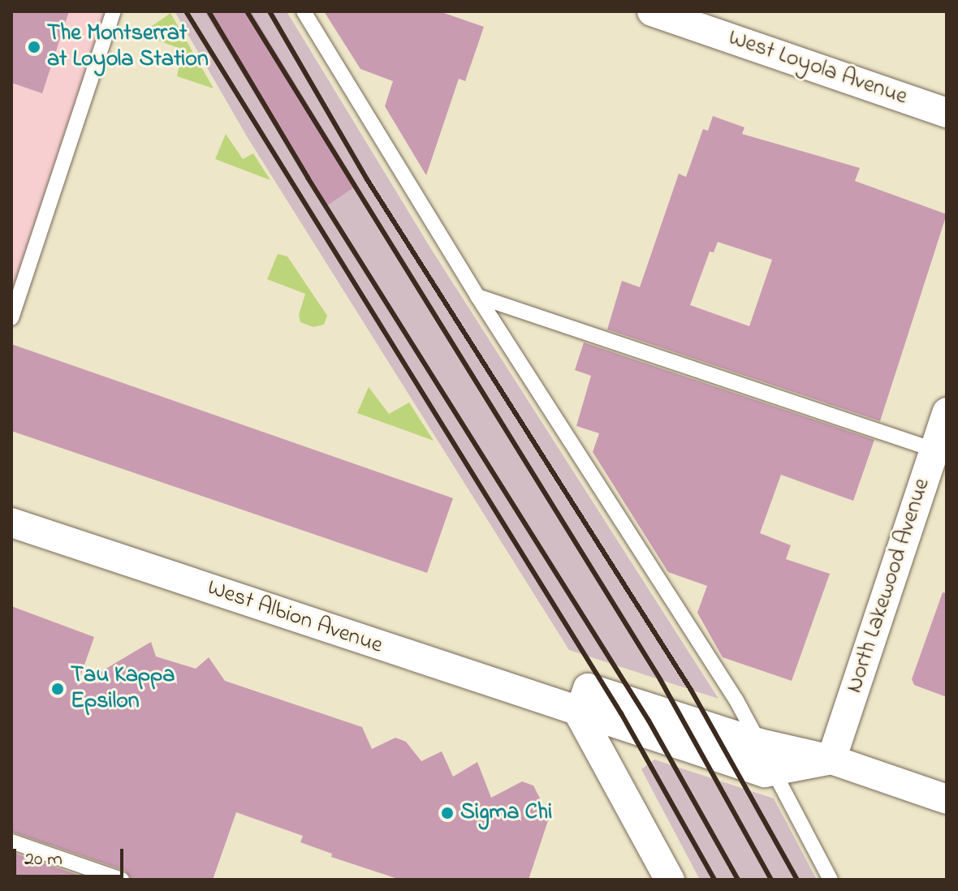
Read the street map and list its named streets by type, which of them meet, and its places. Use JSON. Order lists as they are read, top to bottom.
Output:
{
  "streets": {
    "street": ["West Loyola Avenue", "North Lakewood Avenue", "West Albion Avenue"]
  },
  "crossings": [
    ["North Lakewood Avenue", "West Albion Avenue"]
  ],
  "places": ["The Montserrat at Loyola Station", "Tau Kappa Epsilon", "Sigma Chi"],
  "scale_bar": "20 m"
}
